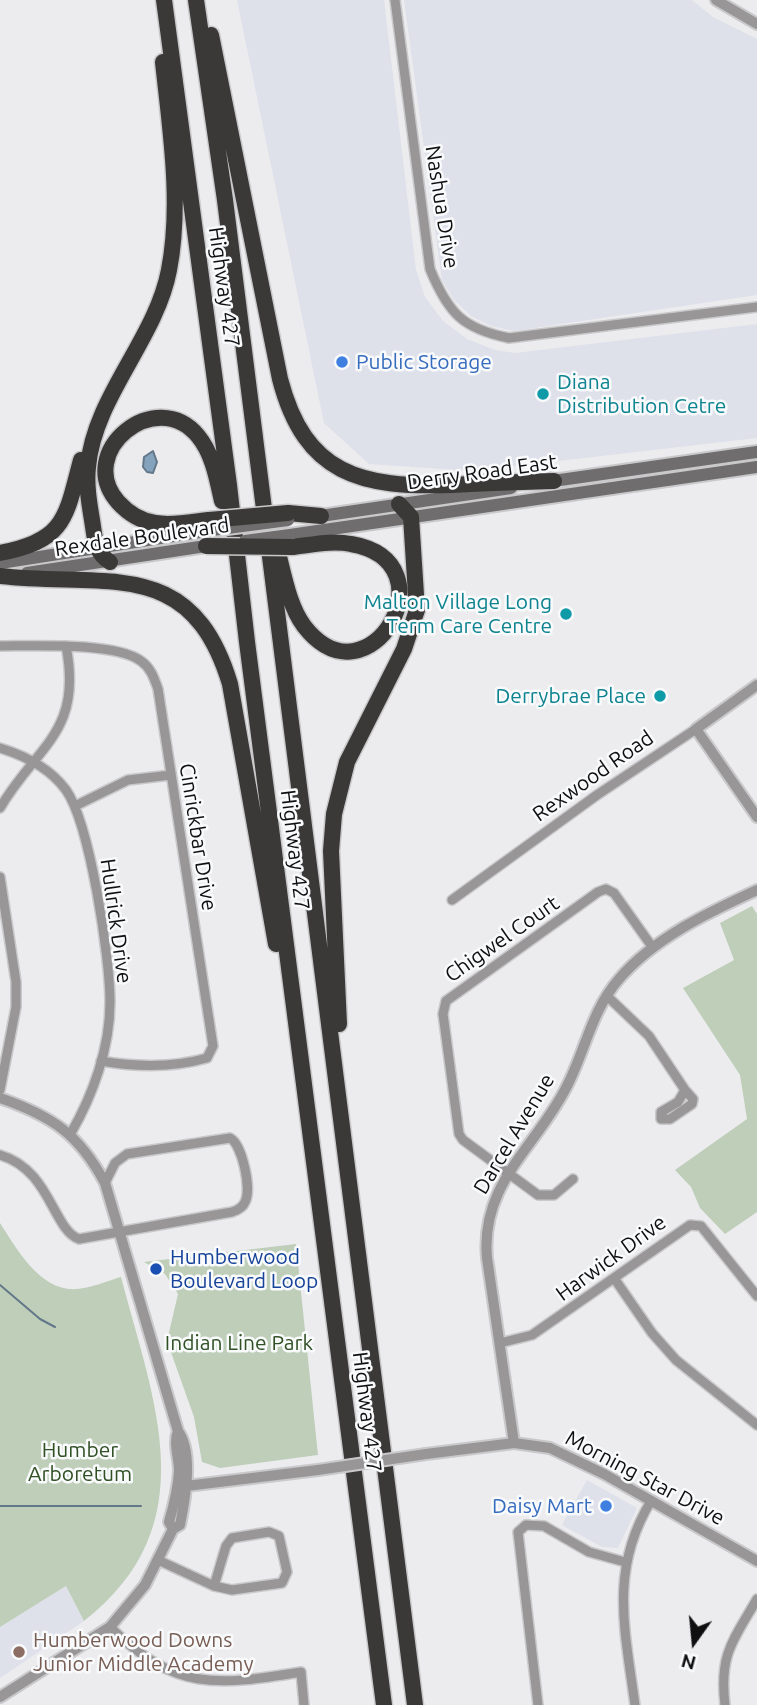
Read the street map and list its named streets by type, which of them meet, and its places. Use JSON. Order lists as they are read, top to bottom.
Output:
{
  "streets": {
    "highway": ["Highway 427"],
    "main road": ["Derry Road East", "Rexdale Boulevard"],
    "street": [
      "Nashua Drive",
      "Rexwood Road",
      "Cinrickbar Drive",
      "Hullrick Drive",
      "Chigwel Court",
      "Darcel Avenue",
      "Harwick Drive",
      "Morning Star Drive"
    ]
  },
  "crossings": [
    ["Cinrickbar Drive", "Hullrick Drive"],
    ["Chigwel Court", "Darcel Avenue"],
    ["Darcel Avenue", "Harwick Drive"],
    ["Darcel Avenue", "Morning Star Drive"]
  ],
  "parks": ["Indian Line Park", "Humber Arboretum"],
  "places": [
    "Public Storage",
    "Diana Distribution Cetre",
    "Malton Village Long Term Care Centre",
    "Derrybrae Place",
    "Humberwood Boulevard Loop",
    "Daisy Mart",
    "Humberwood Downs Junior Middle Academy"
  ],
  "north": "bottom"
}
